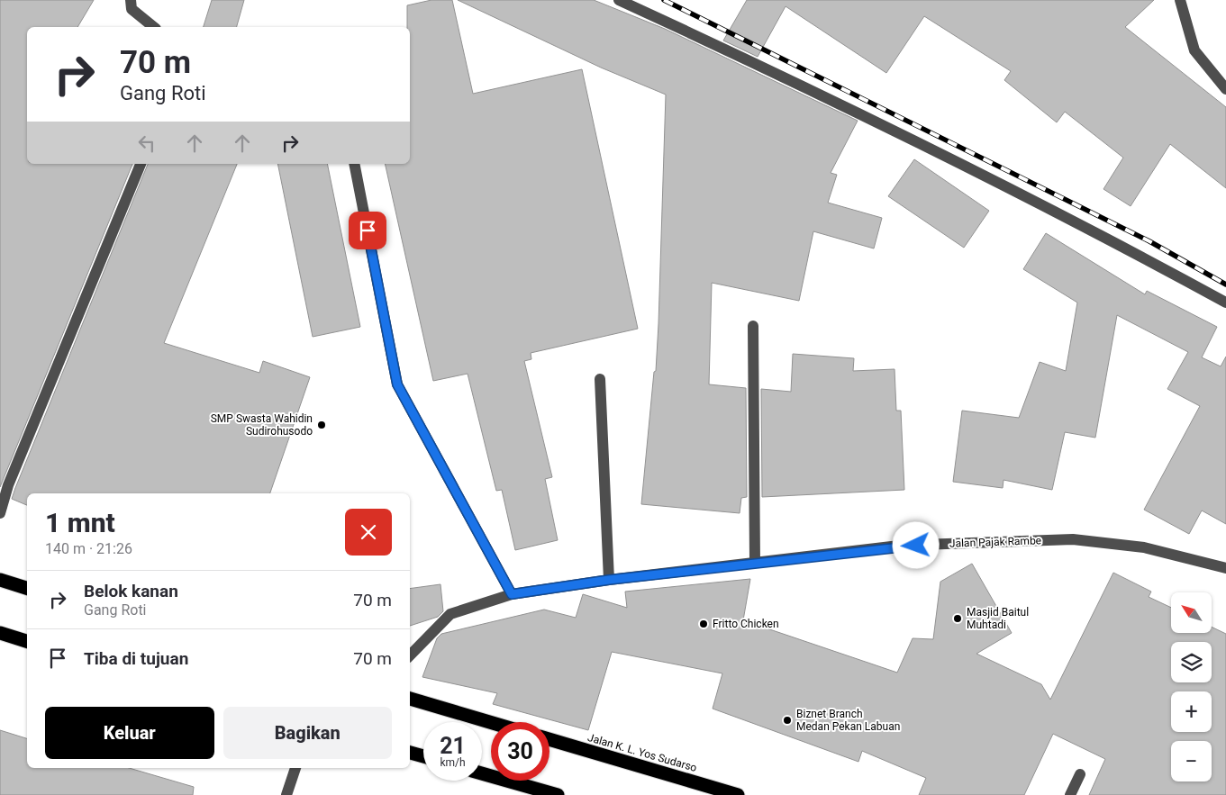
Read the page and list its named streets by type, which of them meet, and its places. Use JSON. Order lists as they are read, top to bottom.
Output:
{
  "streets": {
    "highway": ["Jalan K. L. Yos Sudarso"],
    "street": ["Jalan Pajak Rambe"]
  },
  "places": [
    "SMP Swasta Wahidin Sudirohusodo",
    "Masjid Baitul Muhtadi",
    "Fritto Chicken",
    "Biznet Branch Medan Pekan Labuan"
  ],
  "north": "top left",
  "page": {
    "turn": ["70 m", "Gang Roti"],
    "heading": ["1 mnt", "140 m · 21:26"],
    "list": [
      {
        "name": "Belok kanan",
        "note": "Gang Roti",
        "value": "70 m"
      },
      {
        "name": "Tiba di tujuan",
        "value": "70 m"
      }
    ],
    "map_buttons": ["+", "−"],
    "buttons": ["Keluar", "Bagikan"],
    "speed": "21 km/h",
    "limit": "30"
  }
}
